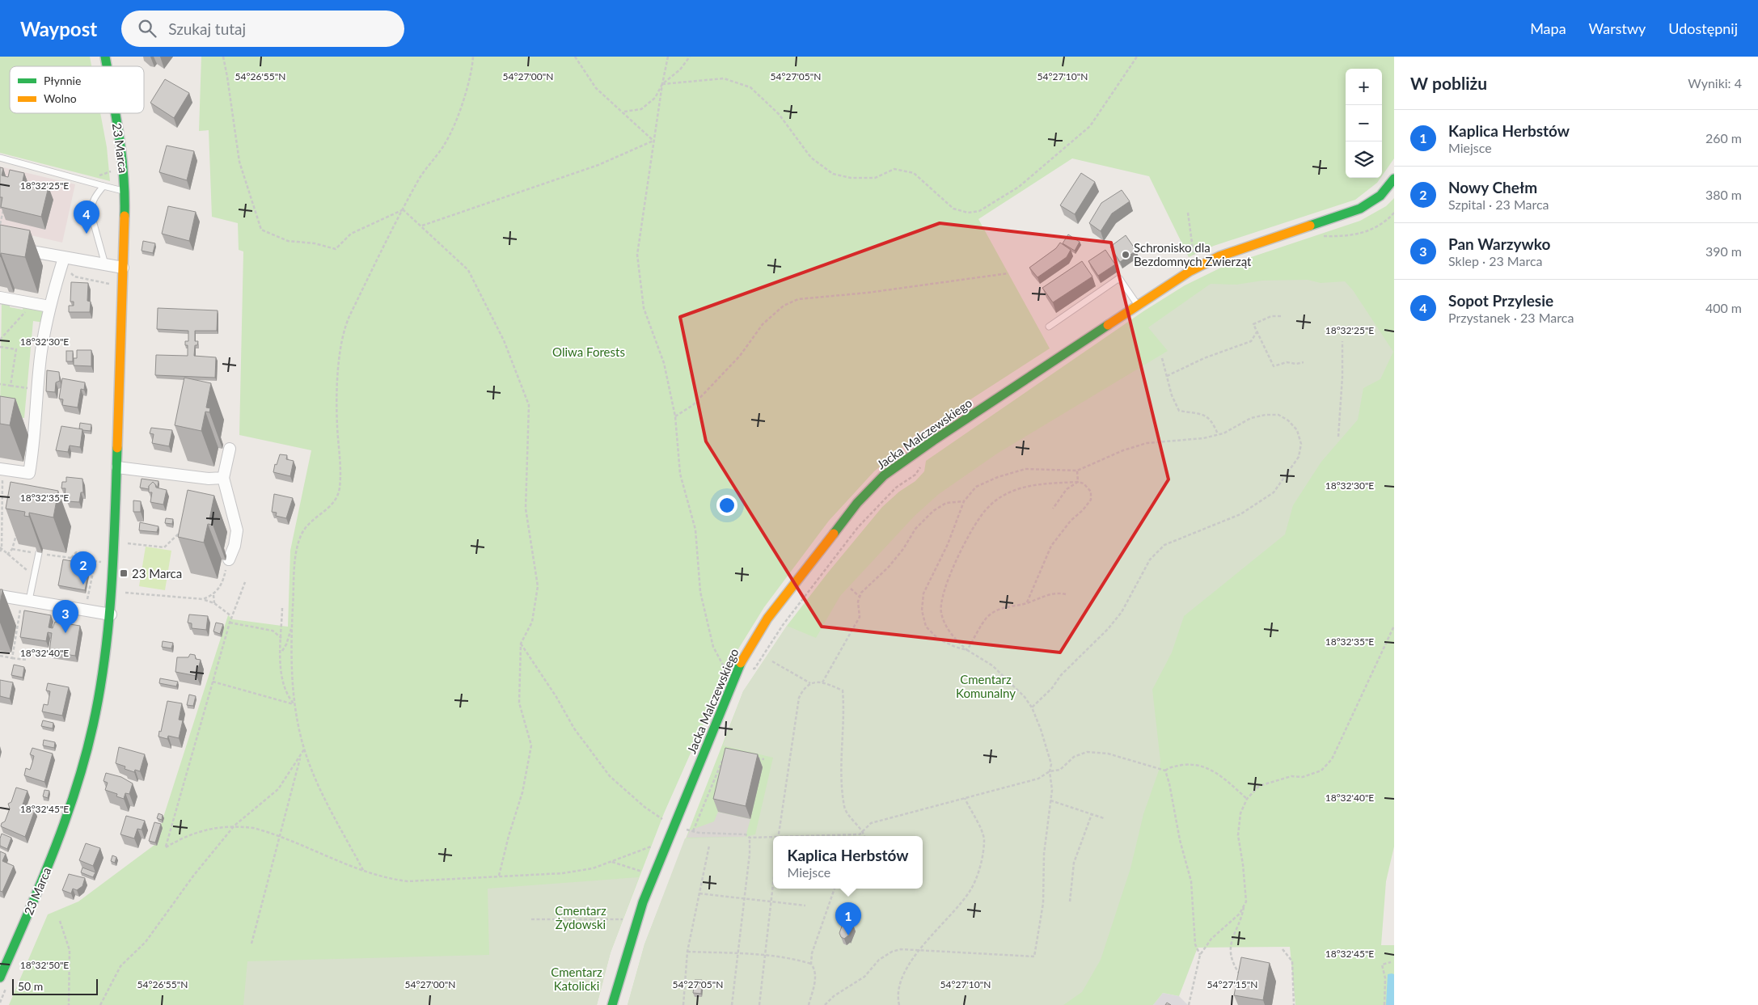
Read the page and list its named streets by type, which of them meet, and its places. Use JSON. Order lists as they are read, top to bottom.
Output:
{
  "streets": {
    "main road": ["23 Marca", "Jacka Malczewskiego"]
  },
  "parks": [
    "Oliwa Forests",
    "Cmentarz Komunalny",
    "Cmentarz Żydowski",
    "Cmentarz Katolicki"
  ],
  "places": {
    "other": ["Schronisko dla Bezdomnych Zwierząt"],
    "transit": ["23 Marca"]
  },
  "legend": ["Płynnie", "Wolno"],
  "scale_bar": "50 m",
  "page": {
    "header": "Waypost",
    "search": "Szukaj tutaj",
    "nav": ["Mapa", "Warstwy", "Udostępnij"],
    "heading": ["W pobliżu", "Wyniki: 4"],
    "map_buttons": ["+", "−"],
    "list": [
      {
        "mark": "1",
        "name": "Kaplica Herbstów",
        "note": "Miejsce",
        "value": "260 m"
      },
      {
        "mark": "2",
        "name": "Nowy Chełm",
        "note": "Szpital · 23 Marca",
        "value": "380 m"
      },
      {
        "mark": "3",
        "name": "Pan Warzywko",
        "note": "Sklep · 23 Marca",
        "value": "390 m"
      },
      {
        "mark": "4",
        "name": "Sopot Przylesie",
        "note": "Przystanek · 23 Marca",
        "value": "400 m"
      }
    ],
    "pins": [
      "4",
      "2",
      "3",
      "1"
    ],
    "popup": ["Kaplica Herbstów", "Miejsce"],
    "scale": "50 m"
  },
  "coordinates": [
    "54°26'55\"N",
    "54°27'00\"N",
    "54°27'05\"N",
    "54°27'10\"N",
    "18°32'25\"E",
    "18°32'30\"E",
    "18°32'35\"E",
    "18°32'40\"E",
    "18°32'45\"E",
    "18°32'50\"E",
    "54°27'15\"N"
  ]
}
